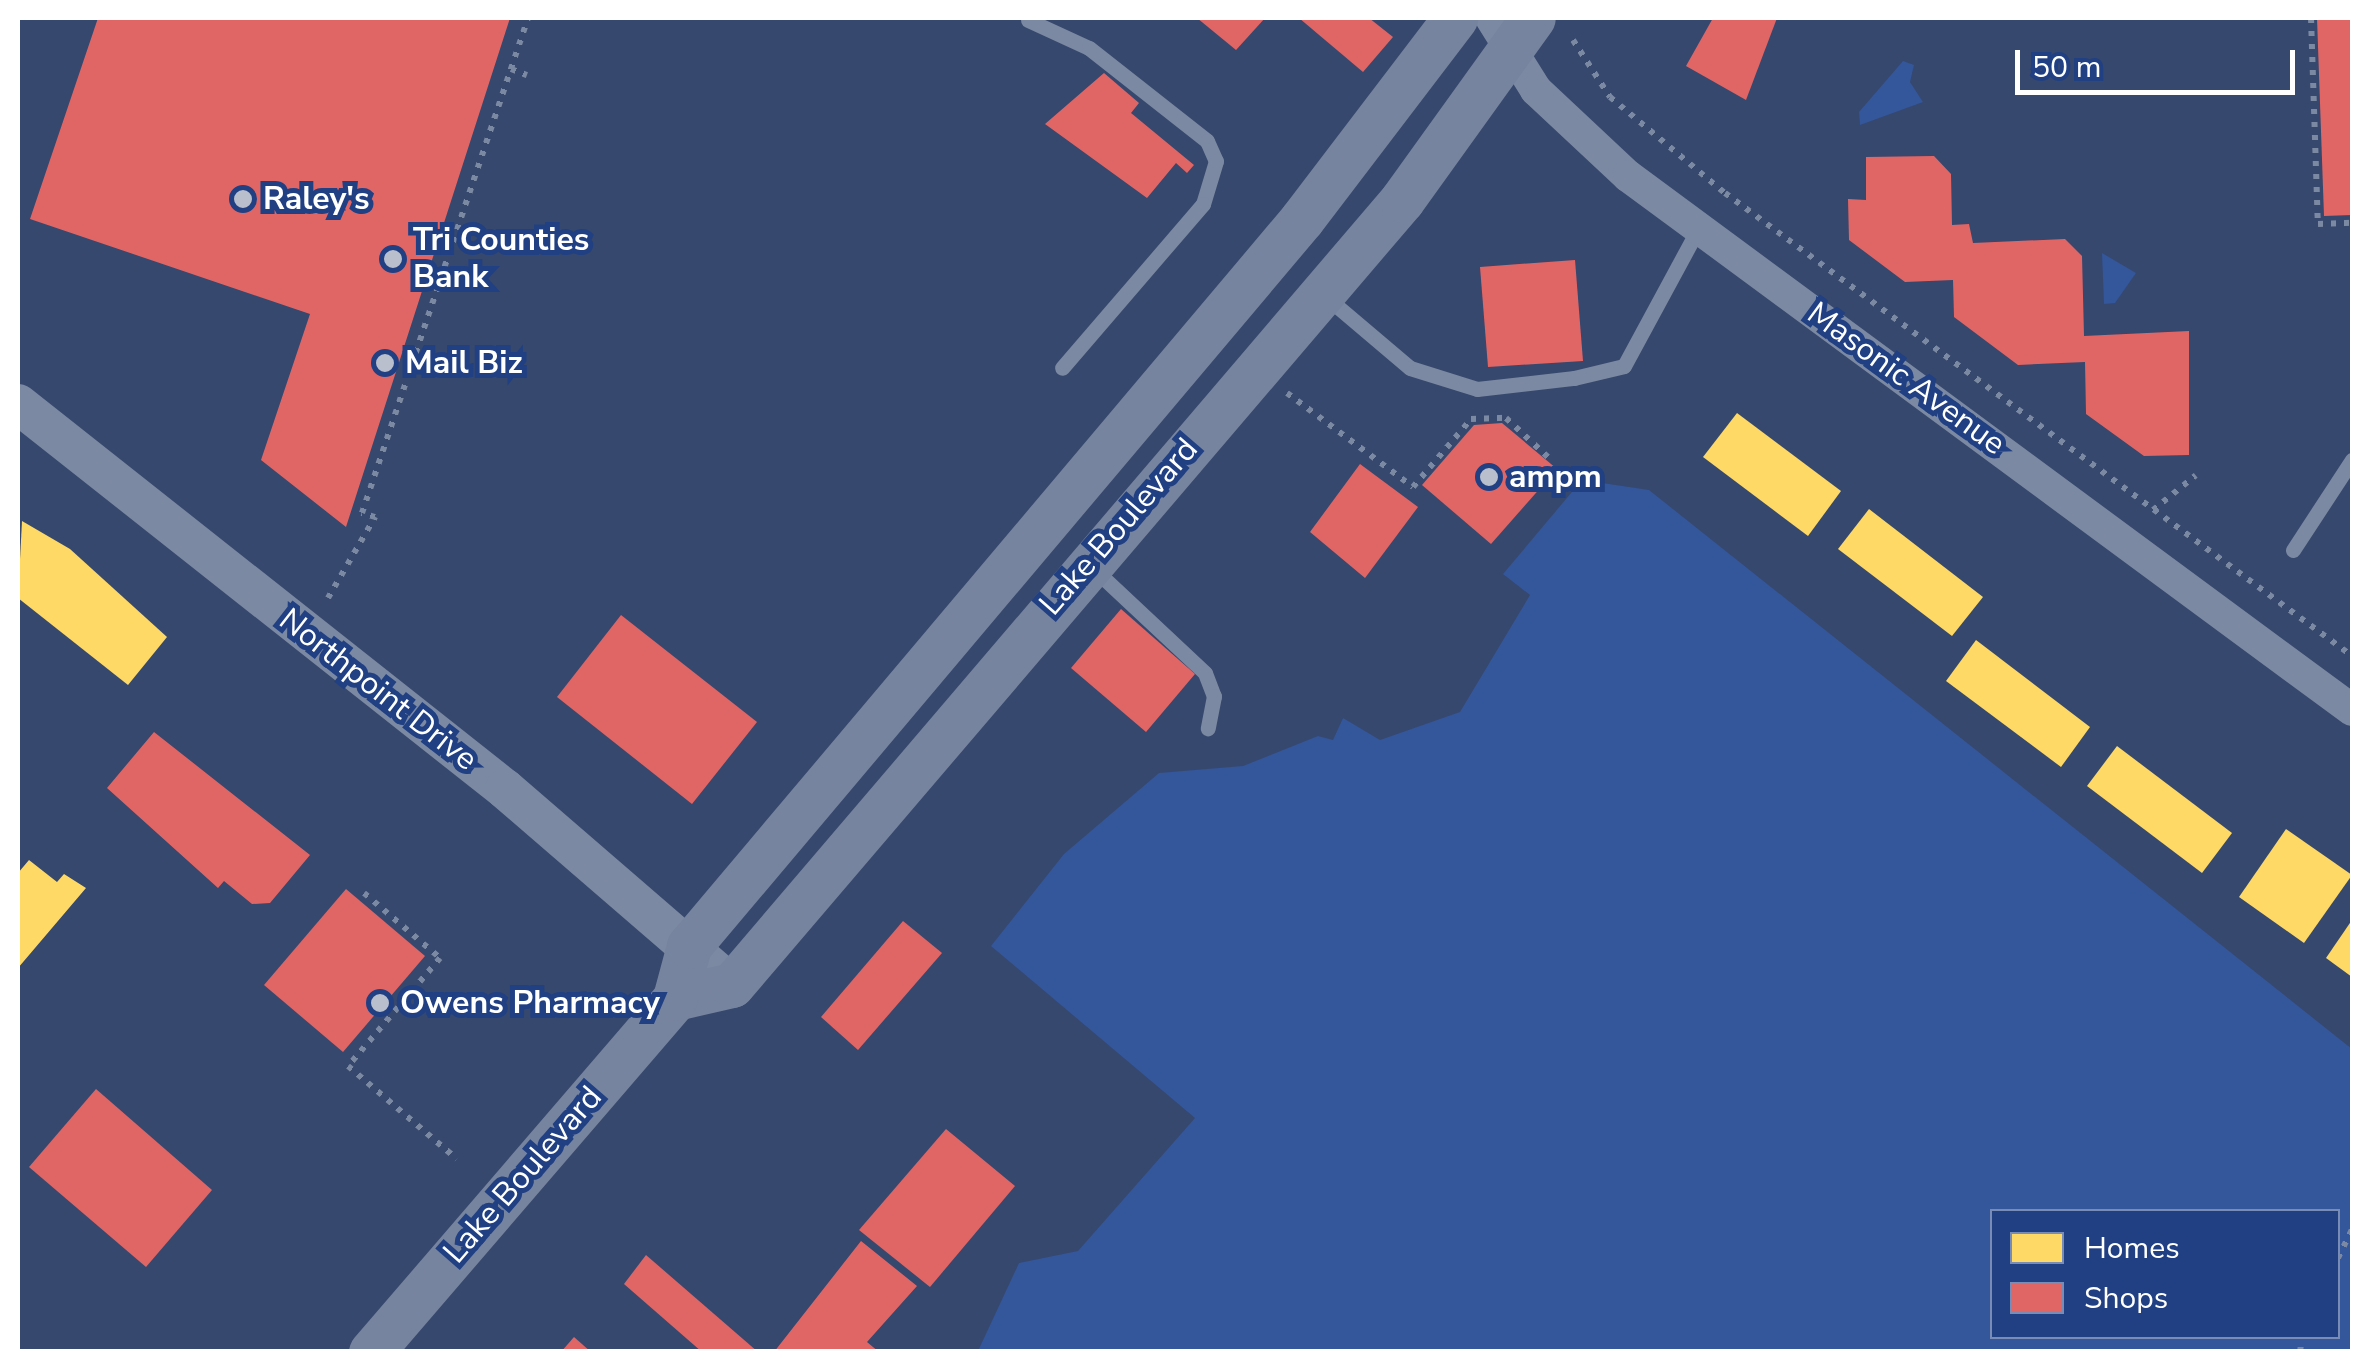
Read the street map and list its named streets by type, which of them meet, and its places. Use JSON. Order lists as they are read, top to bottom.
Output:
{
  "streets": {
    "main road": ["Lake Boulevard"],
    "street": ["Masonic Avenue", "Northpoint Drive"]
  },
  "crossings": [
    ["Masonic Avenue", "Lake Boulevard"],
    ["Lake Boulevard", "Northpoint Drive"]
  ],
  "places": [
    "Raley's",
    "Tri Counties Bank",
    "Mail Biz",
    "ampm",
    "Owens Pharmacy"
  ],
  "legend": ["Homes", "Shops"],
  "scale_bar": "50 m"
}
